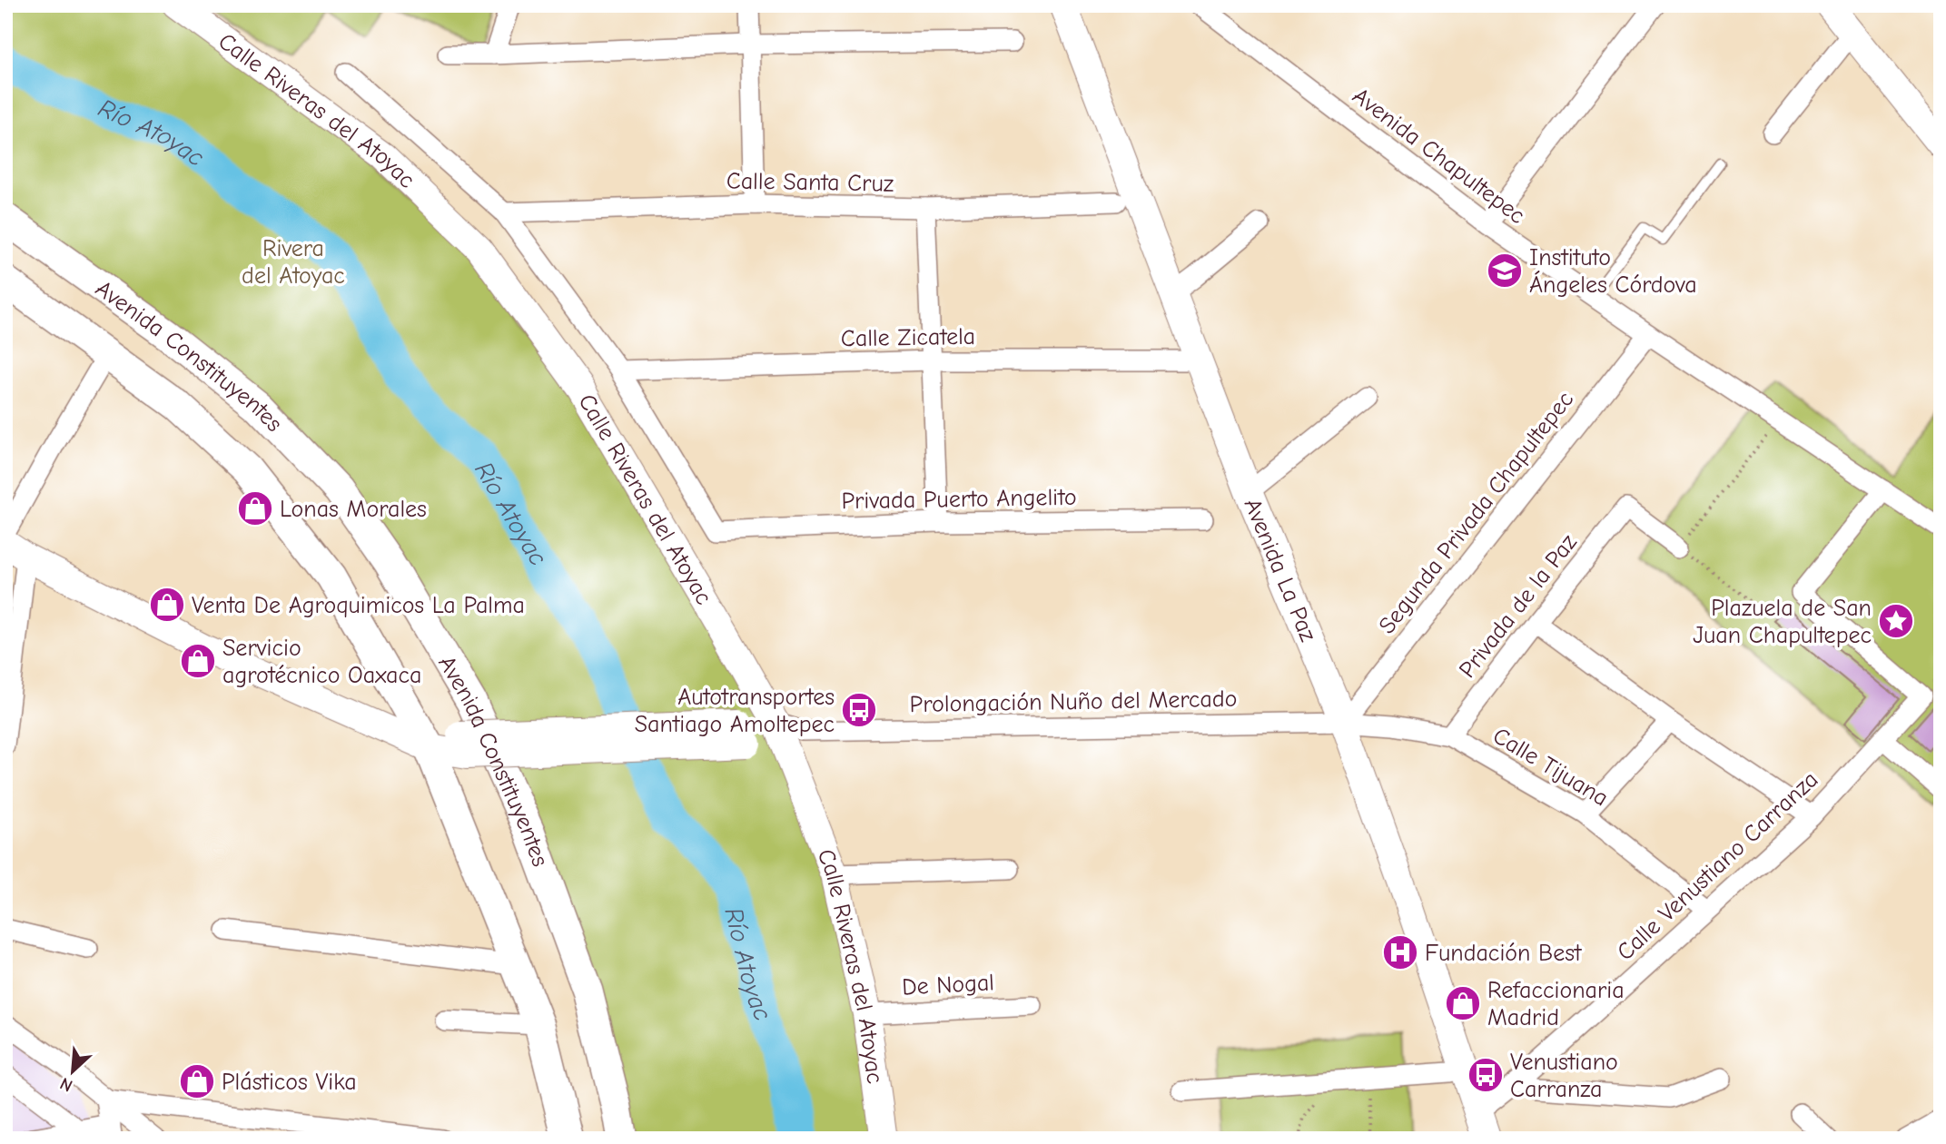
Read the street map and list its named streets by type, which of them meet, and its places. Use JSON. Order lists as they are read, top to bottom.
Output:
{
  "streets": {
    "main road": ["Avenida Constituyentes"],
    "street": [
      "Calle Riveras del Atoyac",
      "Avenida Chapultepec",
      "Calle Santa Cruz",
      "Calle Zicatela",
      "Privada Puerto Angelito",
      "Segunda Privada Chapultepec",
      "Avenida La Paz",
      "Privada de la Paz",
      "Prolongación Nuño del Mercado",
      "Calle Tijuana",
      "Calle Venustiano Carranza",
      "De Nogal"
    ]
  },
  "crossings": [
    ["Calle Riveras del Atoyac", "Prolongación Nuño del Mercado"],
    ["Calle Riveras del Atoyac", "De Nogal"],
    ["Avenida Chapultepec", "Segunda Privada Chapultepec"],
    ["Avenida Chapultepec", "Calle Venustiano Carranza"],
    ["Calle Zicatela", "Privada Puerto Angelito"],
    ["Calle Zicatela", "Avenida La Paz"],
    ["Segunda Privada Chapultepec", "Avenida La Paz"],
    ["Segunda Privada Chapultepec", "Prolongación Nuño del Mercado"],
    ["Segunda Privada Chapultepec", "Calle Tijuana"],
    ["Avenida La Paz", "Prolongación Nuño del Mercado"],
    ["Avenida La Paz", "Calle Tijuana"],
    ["Avenida La Paz", "Calle Venustiano Carranza"],
    ["Privada de la Paz", "Calle Tijuana"],
    ["Prolongación Nuño del Mercado", "Calle Tijuana"],
    ["Calle Tijuana", "Calle Venustiano Carranza"]
  ],
  "water": ["Río Atoyac"],
  "parks": ["Rivera del Atoyac"],
  "places": {
    "school or university": ["Instituto Ángeles Córdova"],
    "shop": [
      "Lonas Morales",
      "Venta De Agroquimicos La Palma",
      "Servicio agrotécnico Oaxaca",
      "Refaccionaria Madrid",
      "Plásticos Vika"
    ],
    "place": ["Plazuela de San Juan Chapultepec"],
    "bus stop": ["Autotransportes Santiago Amoltepec", "Venustiano Carranza"],
    "hospital": ["Fundación Best"]
  },
  "north": "bottom left"
}
